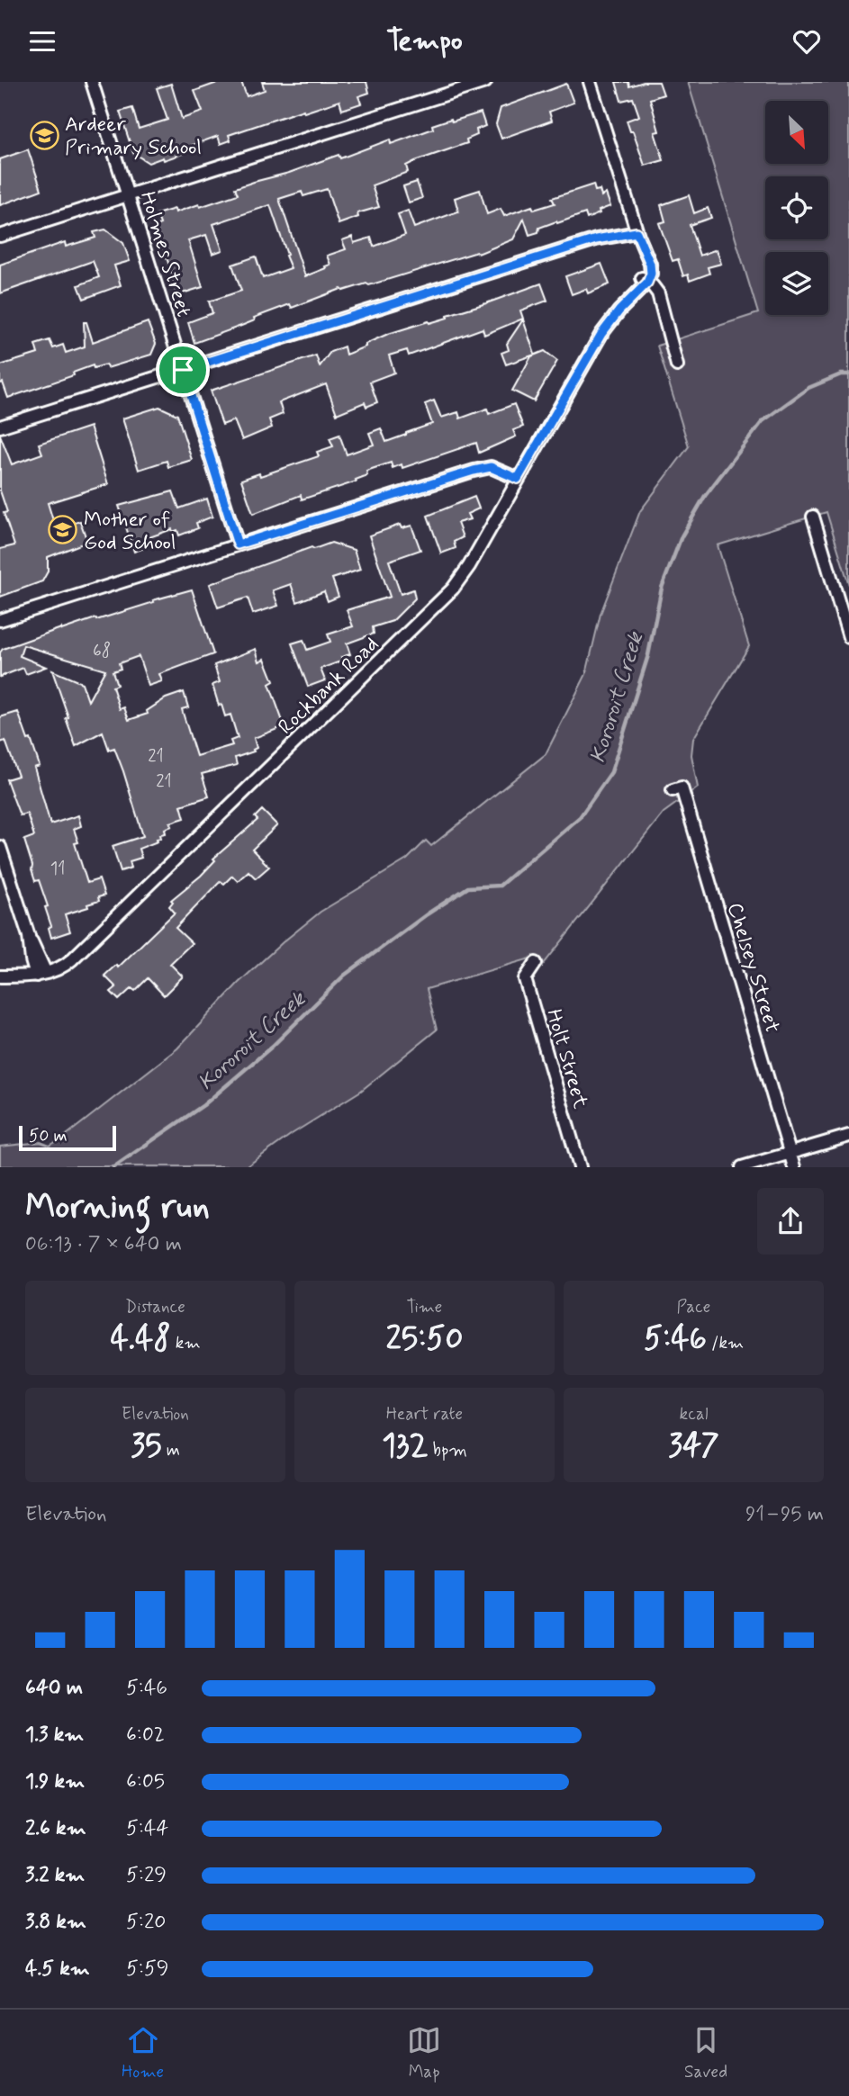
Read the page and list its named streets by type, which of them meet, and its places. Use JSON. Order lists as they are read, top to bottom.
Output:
{
  "streets": {
    "street": [
      "Holmes Street",
      "Rockbank Road",
      "Chelsey Street",
      "Holt Street"
    ]
  },
  "water": ["Kororoit Creek"],
  "places": {
    "school or university": ["Ardeer Primary School", "Mother of God School"]
  },
  "house_numbers": [
    "68",
    "21",
    "21",
    "11"
  ],
  "scale_bar": "50 m",
  "north": "bottom right",
  "page": {
    "header": "Tempo",
    "scale": "50 m",
    "heading": ["Morning run", "06:13 · 7 × 640 m"],
    "stats": [
      ["Distance", "4.48 km"],
      ["Time", "25:50"],
      ["Pace", "5:46 /km"],
      ["Elevation", "35 m"],
      ["Heart rate", "132 bpm"],
      ["kcal", "347"]
    ],
    "chart": ["Elevation", "91–95 m"],
    "list": [
      {
        "name": "640 m",
        "note": "5:46"
      },
      {
        "name": "1.3 km",
        "note": "6:02"
      },
      {
        "name": "1.9 km",
        "note": "6:05"
      },
      {
        "name": "2.6 km",
        "note": "5:44"
      },
      {
        "name": "3.2 km",
        "note": "5:29"
      },
      {
        "name": "3.8 km",
        "note": "5:20"
      },
      {
        "name": "4.5 km",
        "note": "5:59"
      }
    ],
    "tabs": ["Home", "Map", "Saved"]
  }
}
